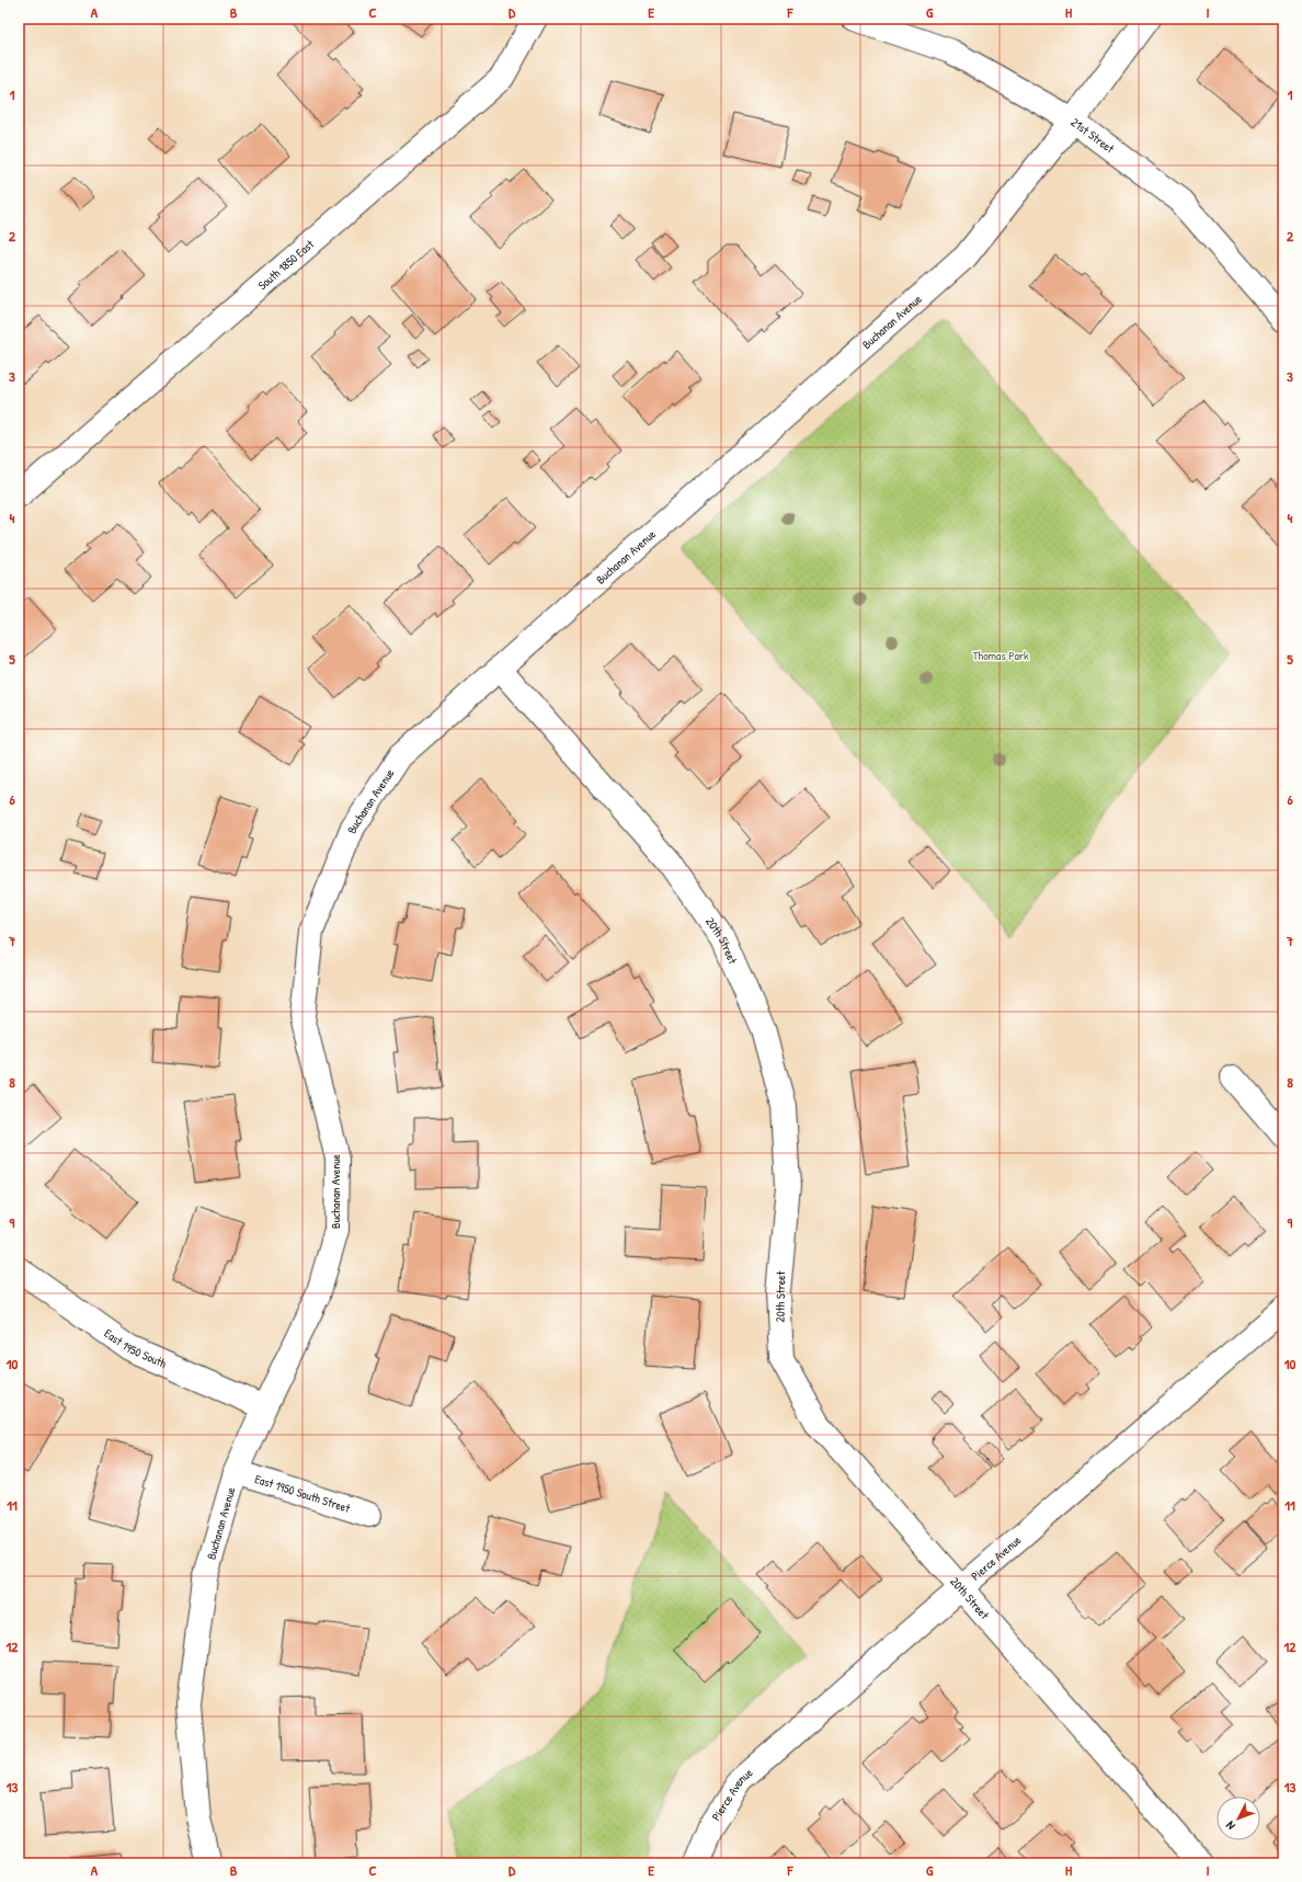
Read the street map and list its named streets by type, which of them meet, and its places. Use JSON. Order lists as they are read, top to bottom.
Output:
{
  "streets": {
    "street": [
      "21st Street",
      "South 1850 East",
      "Buchanan Avenue",
      "20th Street",
      "East 1950 South",
      "East 1950 South Street",
      "Pierce Avenue"
    ]
  },
  "crossings": [
    ["21st Street", "Buchanan Avenue"],
    ["Buchanan Avenue", "20th Street"],
    ["Buchanan Avenue", "East 1950 South"],
    ["Buchanan Avenue", "East 1950 South Street"],
    ["20th Street", "Pierce Avenue"]
  ],
  "parks": ["Thomas Park"],
  "north": "bottom left",
  "grid": {
    "columns": [
      "A",
      "B",
      "C",
      "D",
      "E",
      "F",
      "G",
      "H",
      "I"
    ],
    "rows": [
      "1",
      "2",
      "3",
      "4",
      "5",
      "6",
      "7",
      "8",
      "9",
      "10",
      "11",
      "12",
      "13"
    ]
  }
}
